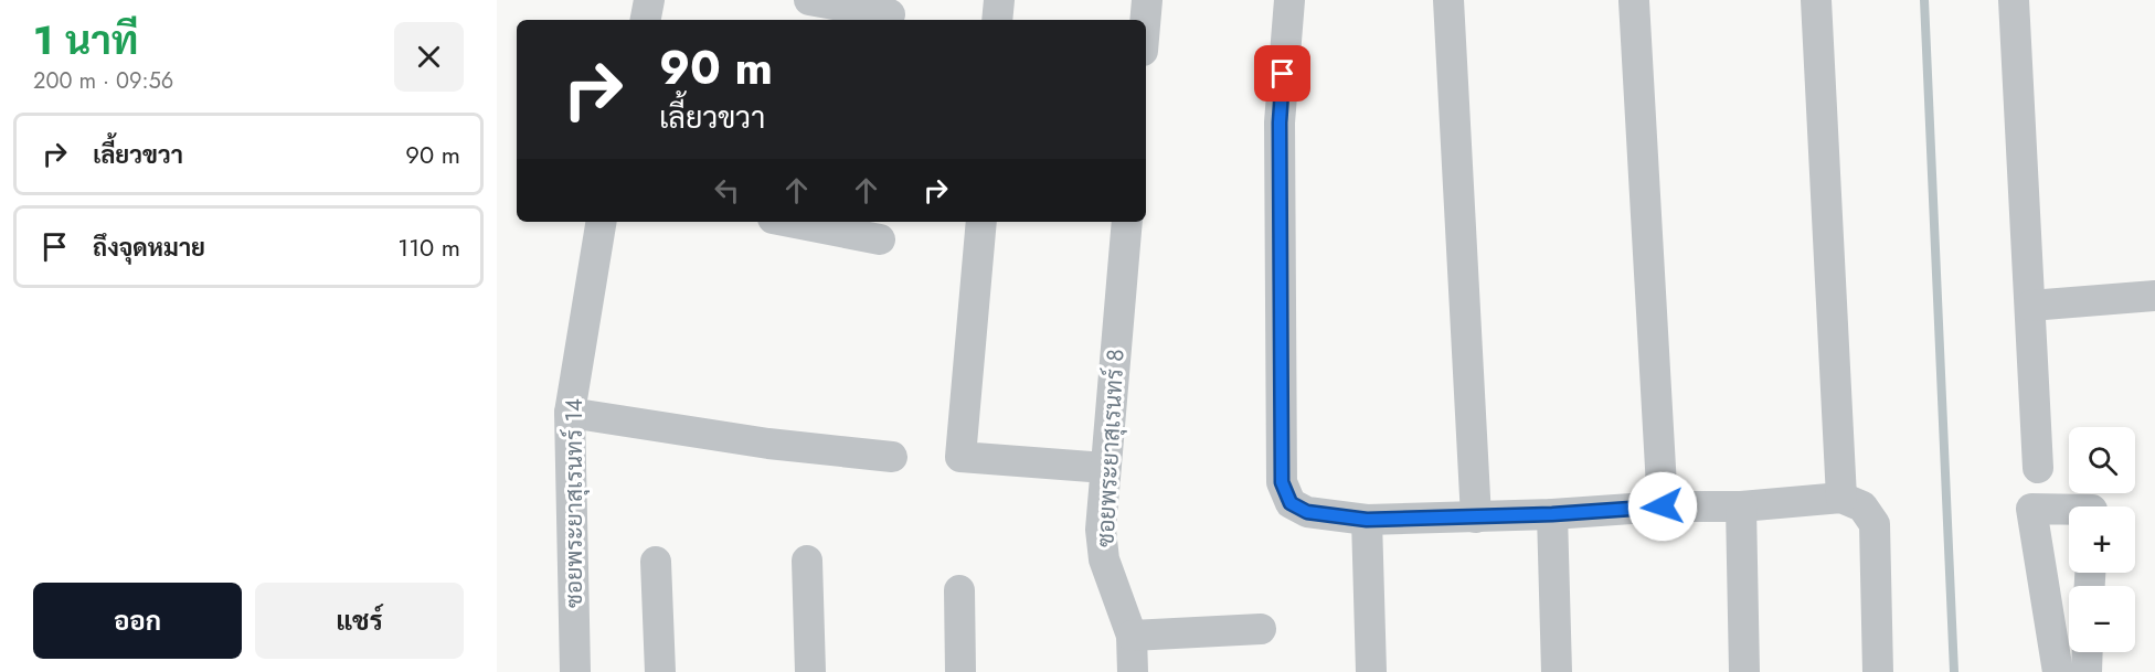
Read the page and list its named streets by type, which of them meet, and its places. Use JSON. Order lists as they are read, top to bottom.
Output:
{
  "streets": {
    "street": ["ซอยพระยาสุเรนทร์ 8", "ซอยพระยาสุเรนทร์ 14"]
  },
  "page": {
    "heading": ["1 นาที", "200 m · 09:56"],
    "turn": ["90 m", "เลี้ยวขวา"],
    "list": [
      {
        "name": "เลี้ยวขวา",
        "value": "90 m"
      },
      {
        "name": "ถึงจุดหมาย",
        "value": "110 m"
      }
    ],
    "map_buttons": ["+", "−"],
    "buttons": ["ออก", "แชร์"]
  }
}
